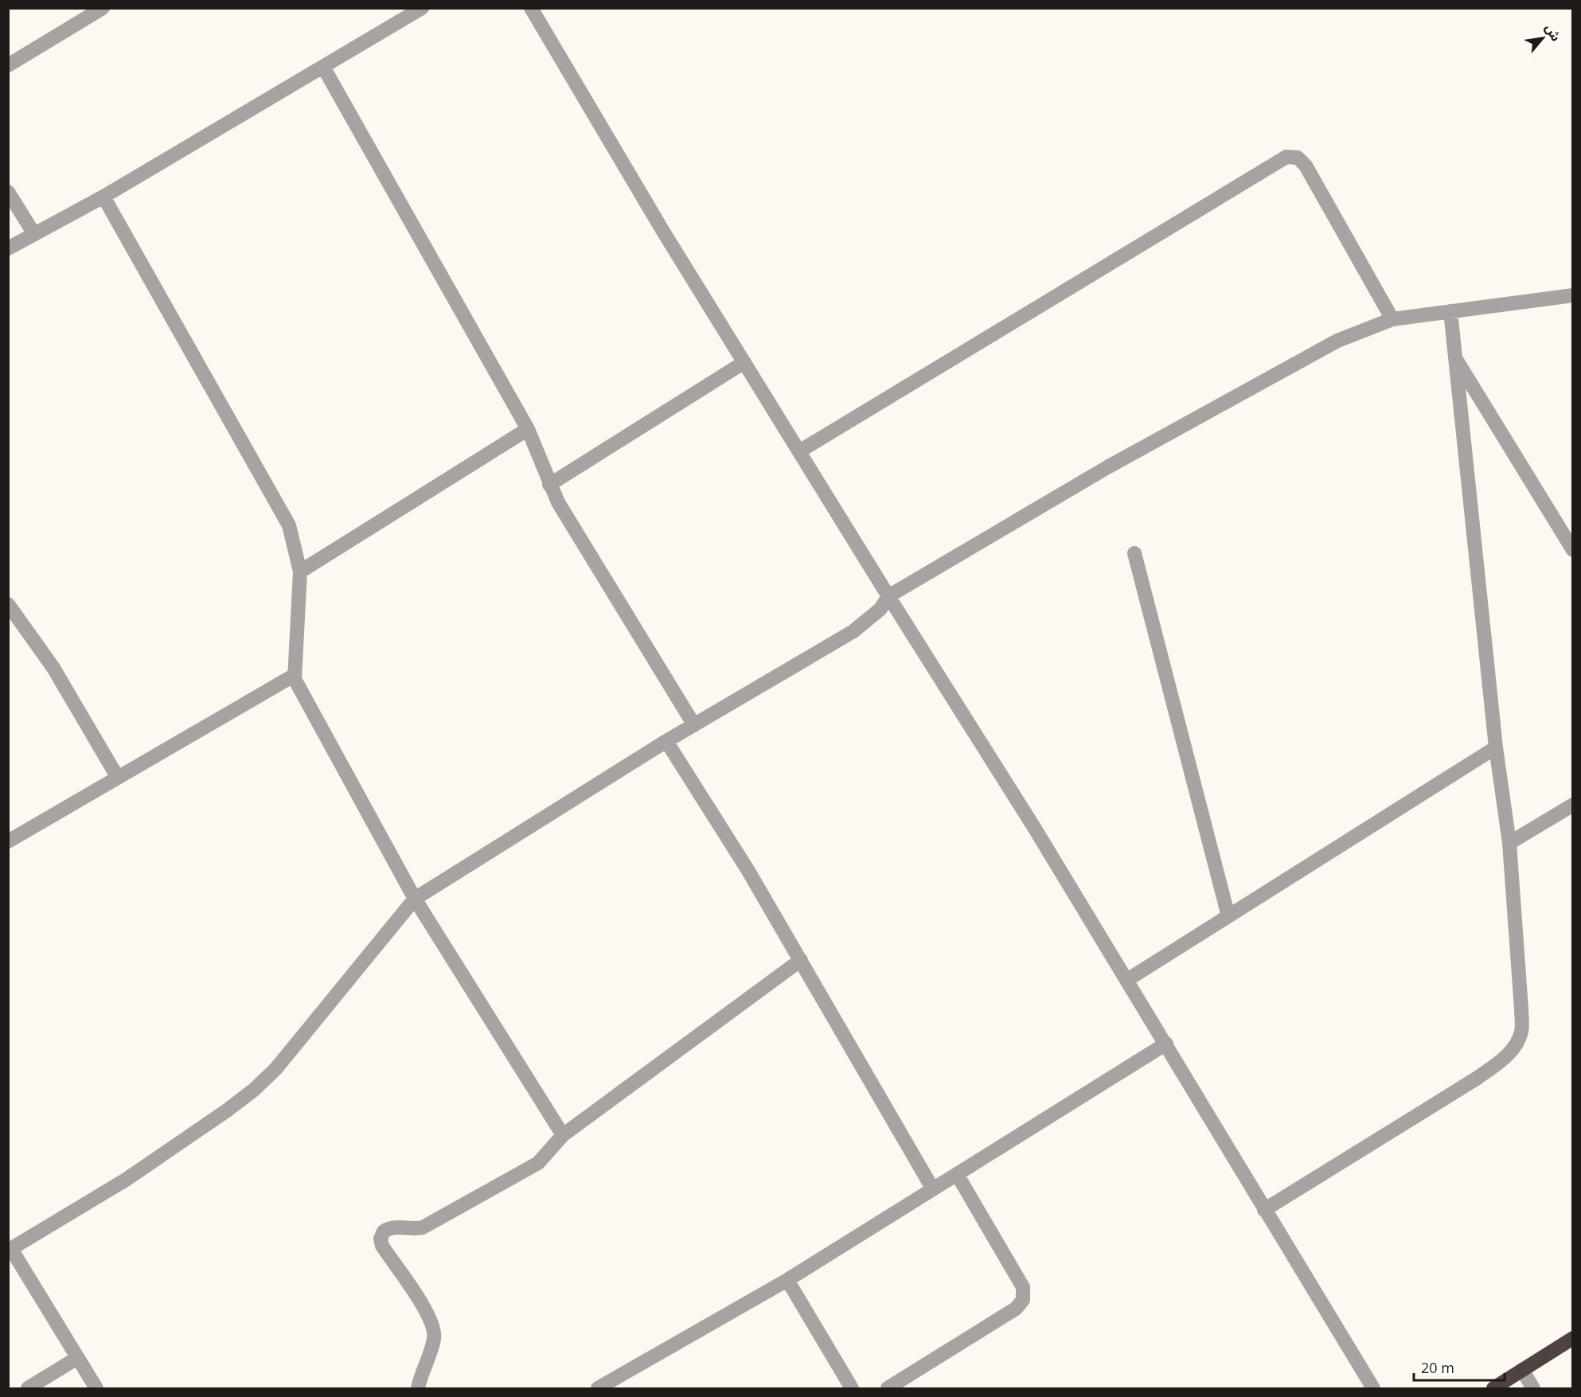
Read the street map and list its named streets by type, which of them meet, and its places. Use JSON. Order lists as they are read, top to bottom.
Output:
{
  "scale_bar": "20 m",
  "north": "top right"
}
